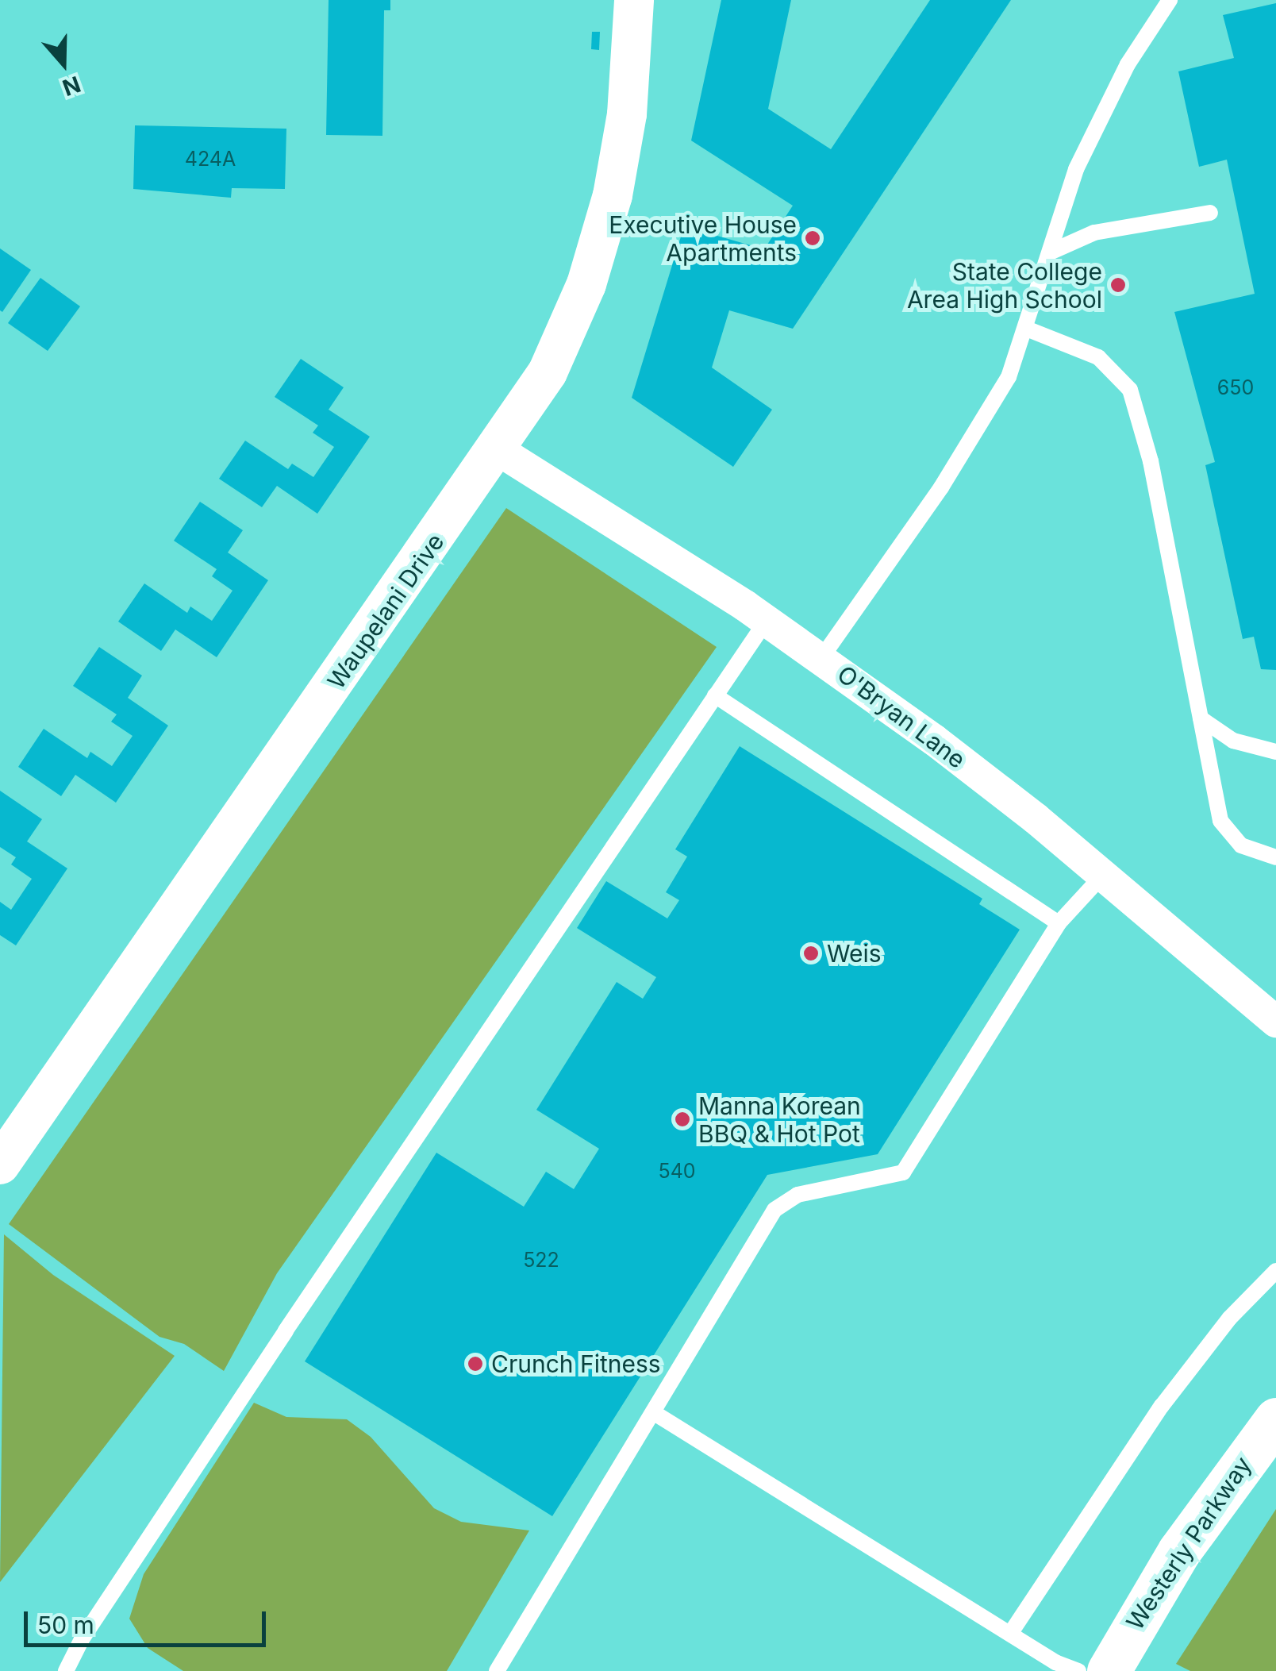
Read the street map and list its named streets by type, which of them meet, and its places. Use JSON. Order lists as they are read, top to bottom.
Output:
{
  "streets": {
    "main road": ["Westerly Parkway"],
    "street": ["Waupelani Drive", "O'Bryan Lane"]
  },
  "crossings": [
    ["Waupelani Drive", "O'Bryan Lane"]
  ],
  "places": [
    "Executive House Apartments",
    "State College Area High School",
    "Weis",
    "Manna Korean BBQ & Hot Pot",
    "Crunch Fitness"
  ],
  "house_numbers": [
    "424A",
    "650",
    "540",
    "522"
  ],
  "scale_bar": "50 m",
  "north": "bottom"
}
